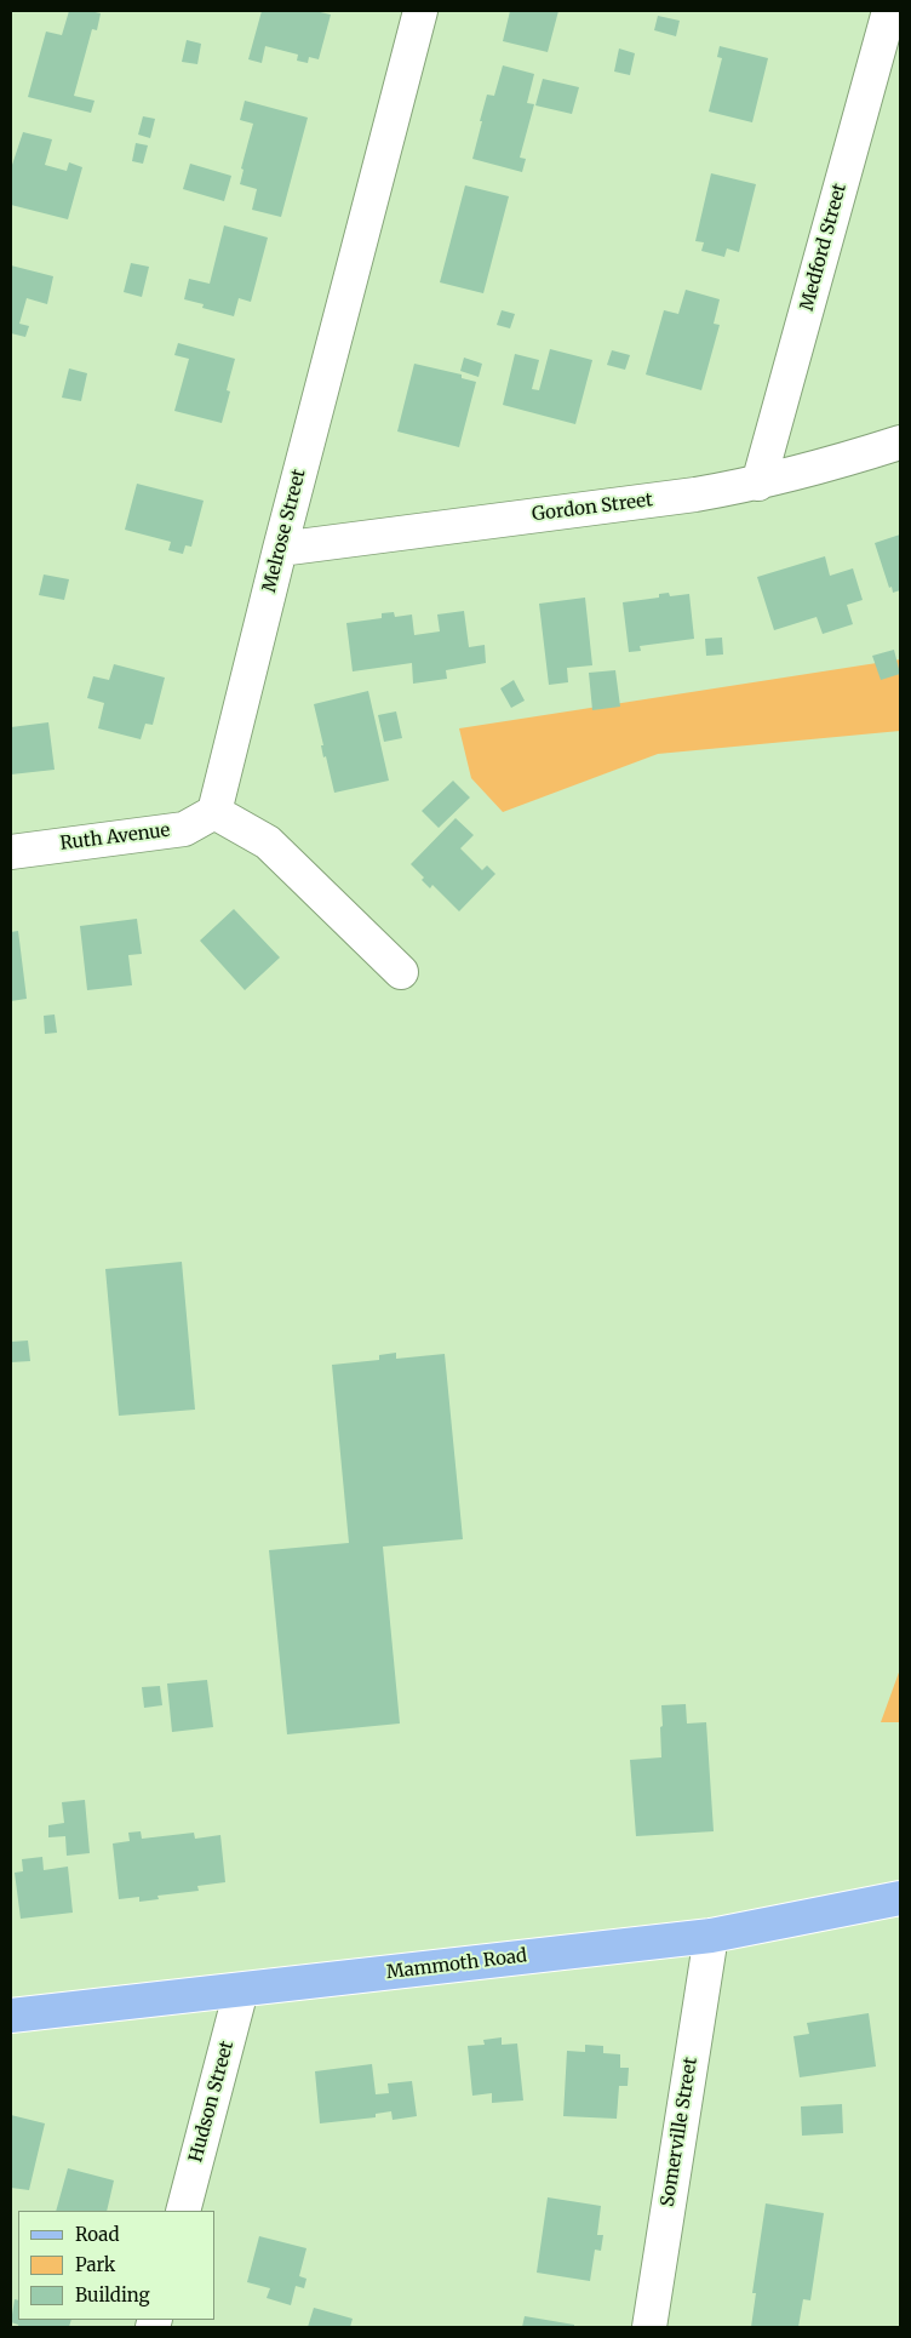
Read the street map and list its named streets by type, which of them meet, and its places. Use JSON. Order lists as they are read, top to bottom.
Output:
{
  "streets": {
    "main road": ["Mammoth Road"],
    "street": [
      "Medford Street",
      "Gordon Street",
      "Melrose Street",
      "Ruth Avenue",
      "Hudson Street",
      "Somerville Street"
    ]
  },
  "crossings": [
    ["Medford Street", "Gordon Street"],
    ["Gordon Street", "Melrose Street"],
    ["Melrose Street", "Ruth Avenue"],
    ["Mammoth Road", "Hudson Street"],
    ["Mammoth Road", "Somerville Street"]
  ],
  "legend": ["Road", "Park", "Building"]
}
